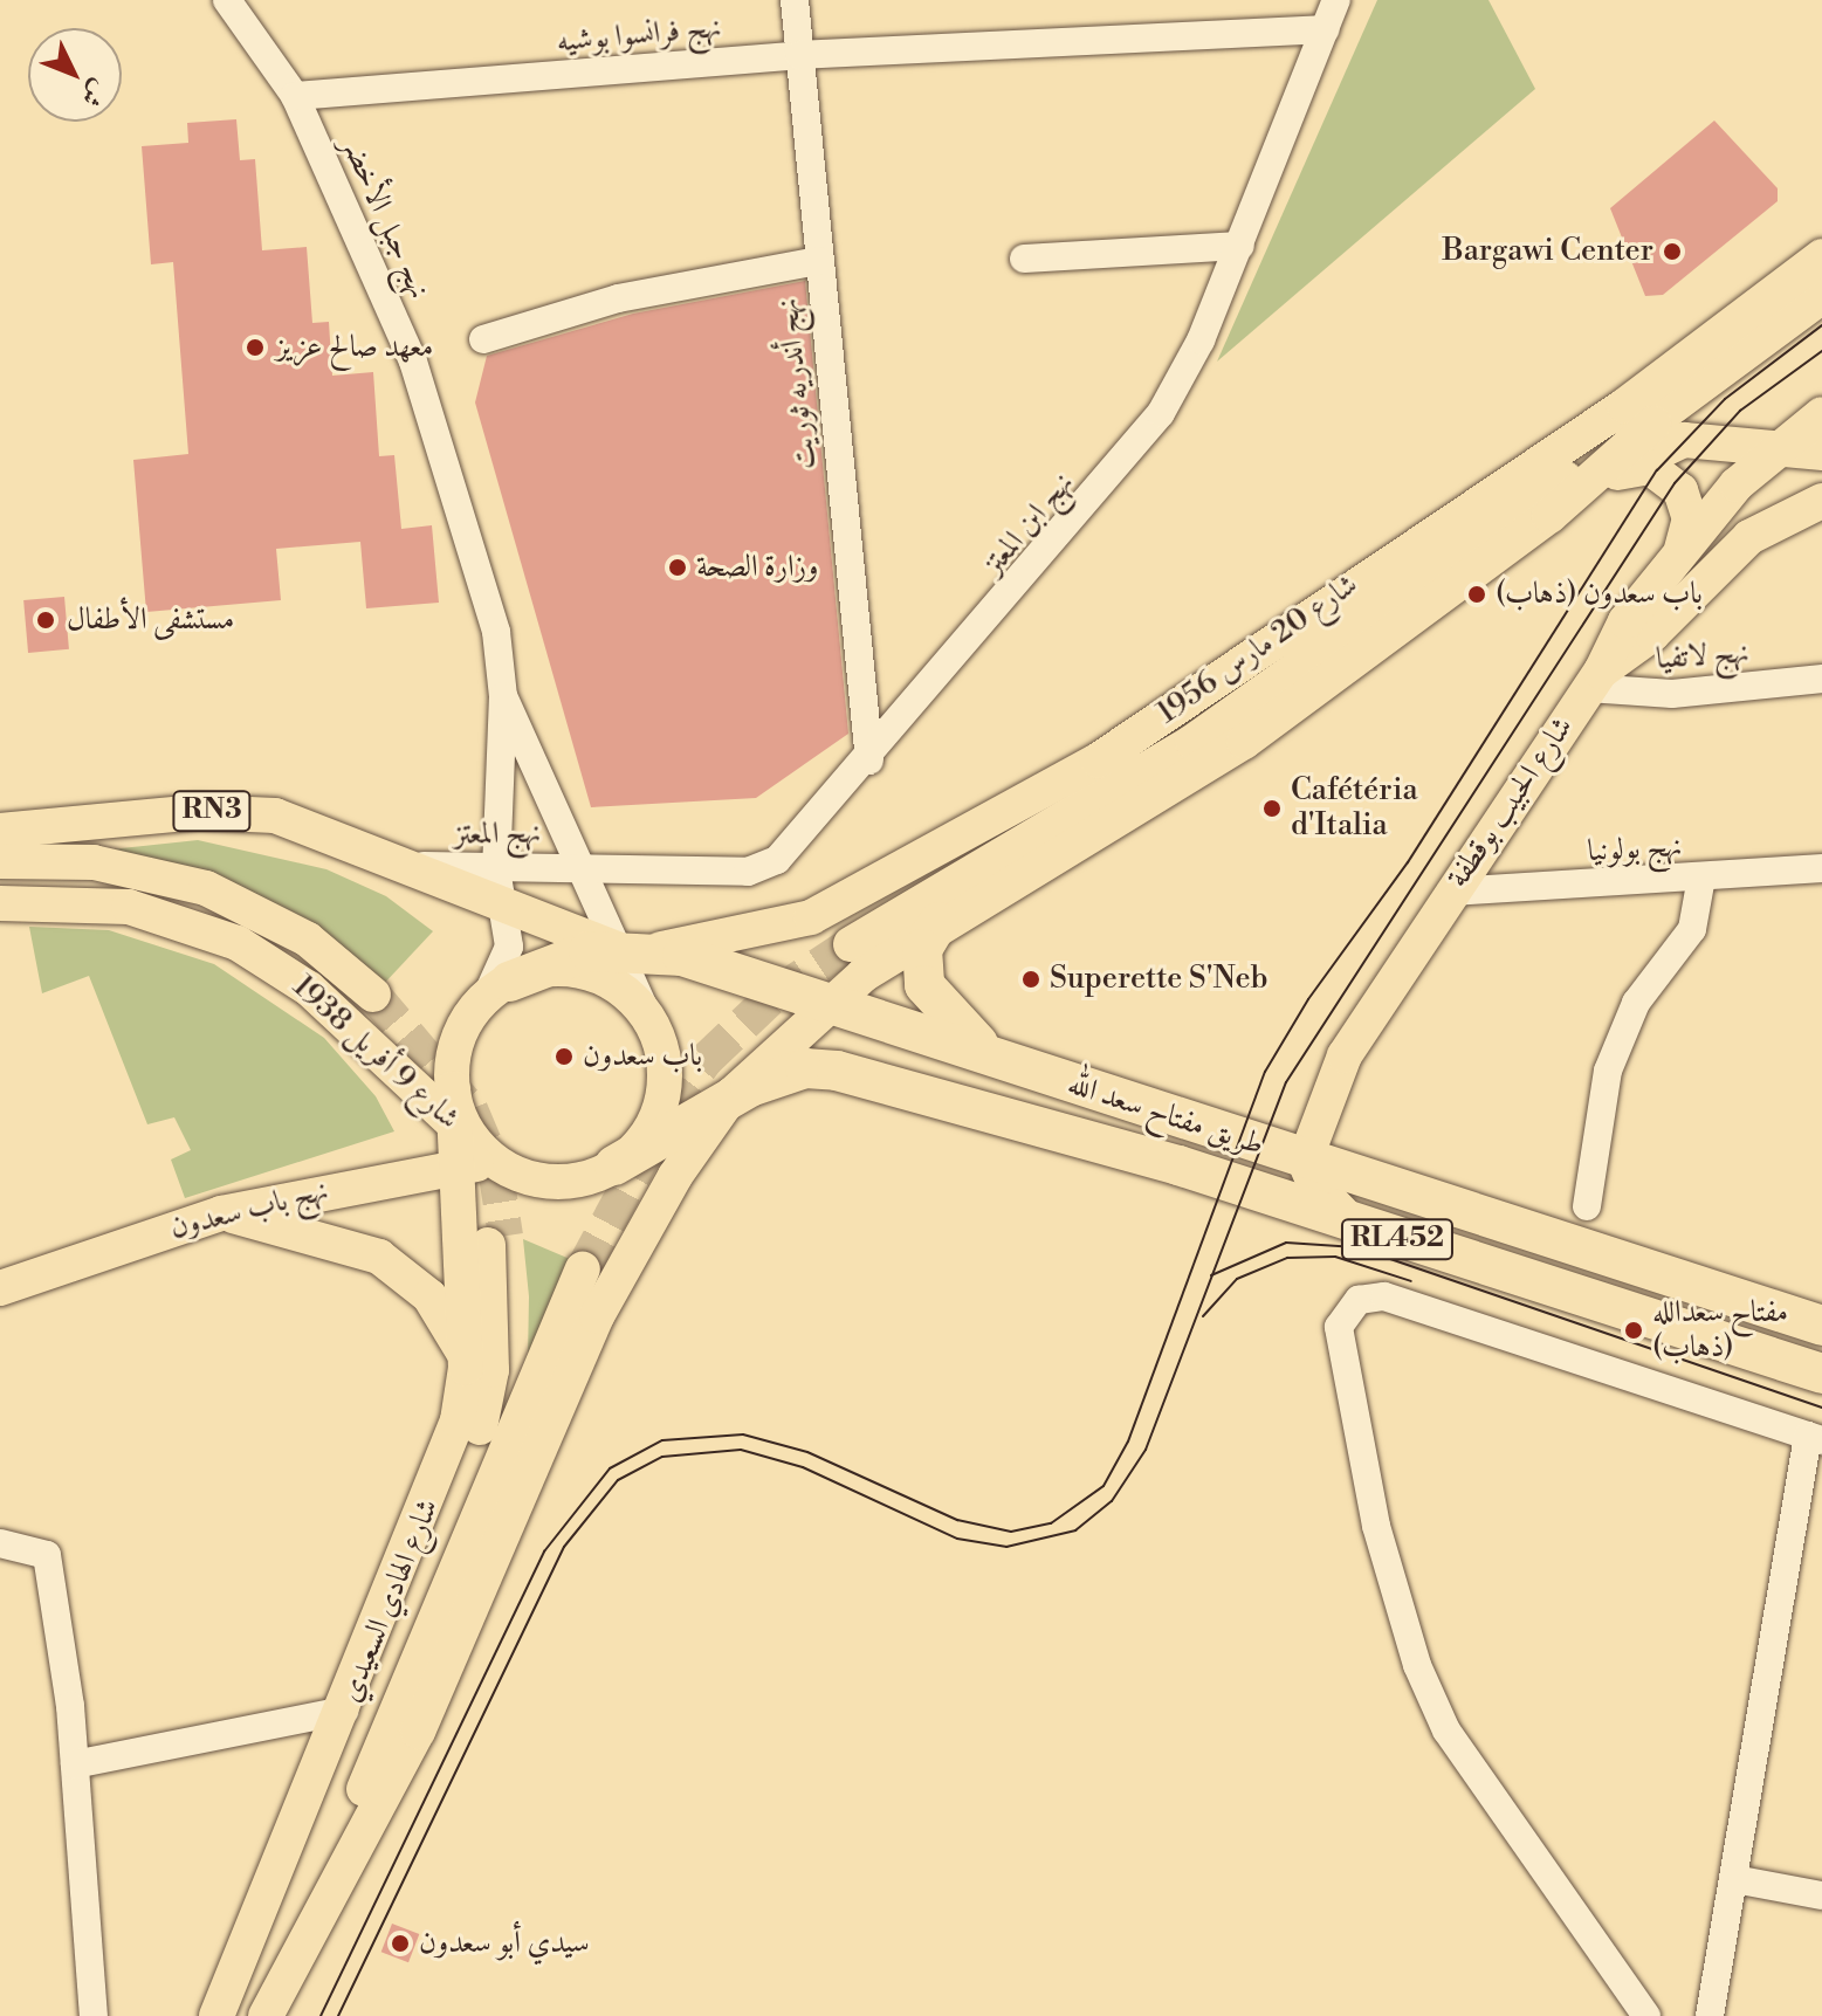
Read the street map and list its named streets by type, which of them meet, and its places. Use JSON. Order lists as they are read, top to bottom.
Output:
{
  "streets": {
    "highway": ["طريق مفتاح سعد الله", "RL452"],
    "main road": [
      "شارع 20 مارس 1956",
      "شارع الحبيب بوقطفة",
      "RN3",
      "شارع 9 أفريل 1938",
      "نهج باب سعدون",
      "شارع الهادي السعيدي"
    ],
    "street": [
      "نهج فرانسوا بوشيه",
      "نهج جبل الأخضر",
      "نهج أندريه ثوريت",
      "نهج ابن المعتز",
      "نهج لاتفيا",
      "نهج المعتز",
      "نهج بولونيا"
    ]
  },
  "crossings": [
    ["نهج فرانسوا بوشيه", "نهج جبل الأخضر"],
    ["نهج فرانسوا بوشيه", "نهج أندريه ثوريت"],
    ["نهج فرانسوا بوشيه", "نهج ابن المعتز"],
    ["نهج جبل الأخضر", "نهج ابن المعتز"],
    ["نهج جبل الأخضر", "شارع 20 مارس 1956"],
    ["نهج جبل الأخضر", "RN3"],
    ["نهج جبل الأخضر", "نهج المعتز"],
    ["نهج جبل الأخضر", "شارع 9 أفريل 1938"],
    ["نهج جبل الأخضر", "طريق مفتاح سعد الله"],
    ["نهج جبل الأخضر", "نهج باب سعدون"],
    ["نهج جبل الأخضر", "RL452"],
    ["نهج جبل الأخضر", "شارع الهادي السعيدي"],
    ["نهج أندريه ثوريت", "نهج ابن المعتز"],
    ["نهج ابن المعتز", "نهج المعتز"],
    ["شارع 20 مارس 1956", "RN3"],
    ["شارع 20 مارس 1956", "شارع 9 أفريل 1938"],
    ["شارع 20 مارس 1956", "طريق مفتاح سعد الله"],
    ["شارع 20 مارس 1956", "نهج باب سعدون"],
    ["شارع 20 مارس 1956", "RL452"],
    ["شارع 20 مارس 1956", "شارع الهادي السعيدي"],
    ["نهج لاتفيا", "شارع الحبيب بوقطفة"],
    ["شارع الحبيب بوقطفة", "نهج بولونيا"],
    ["شارع الحبيب بوقطفة", "طريق مفتاح سعد الله"],
    ["RN3", "نهج المعتز"],
    ["RN3", "شارع 9 أفريل 1938"],
    ["RN3", "طريق مفتاح سعد الله"],
    ["RN3", "نهج باب سعدون"],
    ["RN3", "RL452"],
    ["RN3", "شارع الهادي السعيدي"],
    ["شارع 9 أفريل 1938", "طريق مفتاح سعد الله"],
    ["شارع 9 أفريل 1938", "نهج باب سعدون"],
    ["شارع 9 أفريل 1938", "RL452"],
    ["شارع 9 أفريل 1938", "شارع الهادي السعيدي"],
    ["طريق مفتاح سعد الله", "نهج باب سعدون"],
    ["طريق مفتاح سعد الله", "RL452"],
    ["طريق مفتاح سعد الله", "شارع الهادي السعيدي"],
    ["نهج باب سعدون", "RL452"],
    ["نهج باب سعدون", "شارع الهادي السعيدي"],
    ["RL452", "شارع الهادي السعيدي"]
  ],
  "places": [
    "Bargawi Center",
    "معهد صالح عزيز",
    "وزارة الصحة",
    "باب سعدون (ذهاب)",
    "مستشفى الأطفال",
    "Cafétéria d'Italia",
    "Superette S'Neb",
    "باب سعدون",
    "مفتاح سعدالله (ذهاب)",
    "سيدي أبو سعدون"
  ],
  "north": "bottom right"
}
